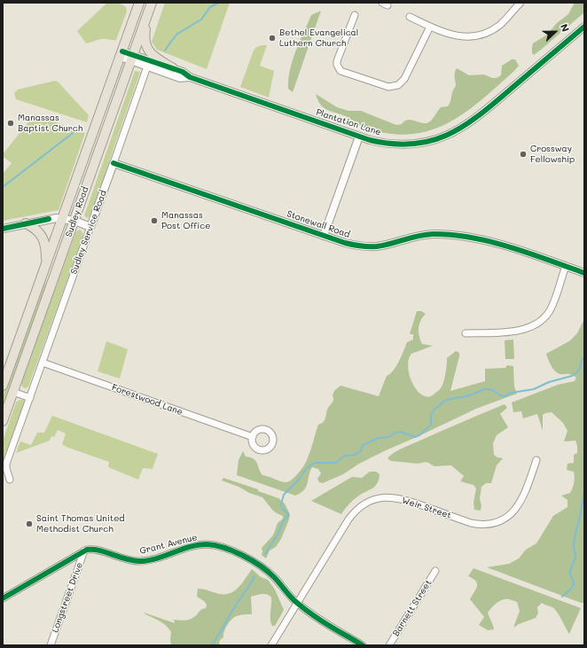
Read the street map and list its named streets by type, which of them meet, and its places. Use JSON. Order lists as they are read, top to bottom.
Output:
{
  "streets": {
    "main road": ["Sudley Road"],
    "street": [
      "Plantation Lane",
      "Stonewall Road",
      "Sudley Service Road",
      "Forestwood Lane",
      "Weir Street",
      "Grant Avenue",
      "Longstreet Drive",
      "Barnett Street"
    ]
  },
  "crossings": [
    ["Plantation Lane", "Sudley Road"],
    ["Plantation Lane", "Sudley Service Road"],
    ["Stonewall Road", "Sudley Service Road"],
    ["Sudley Service Road", "Forestwood Lane"],
    ["Weir Street", "Grant Avenue"],
    ["Grant Avenue", "Longstreet Drive"]
  ],
  "places": [
    "Bethel Evangelical Luthern Church",
    "Manassas Baptist Church",
    "Crossway Fellowship",
    "Manassas Post Office",
    "Saint Thomas United Methodist Church"
  ],
  "north": "right"
}
